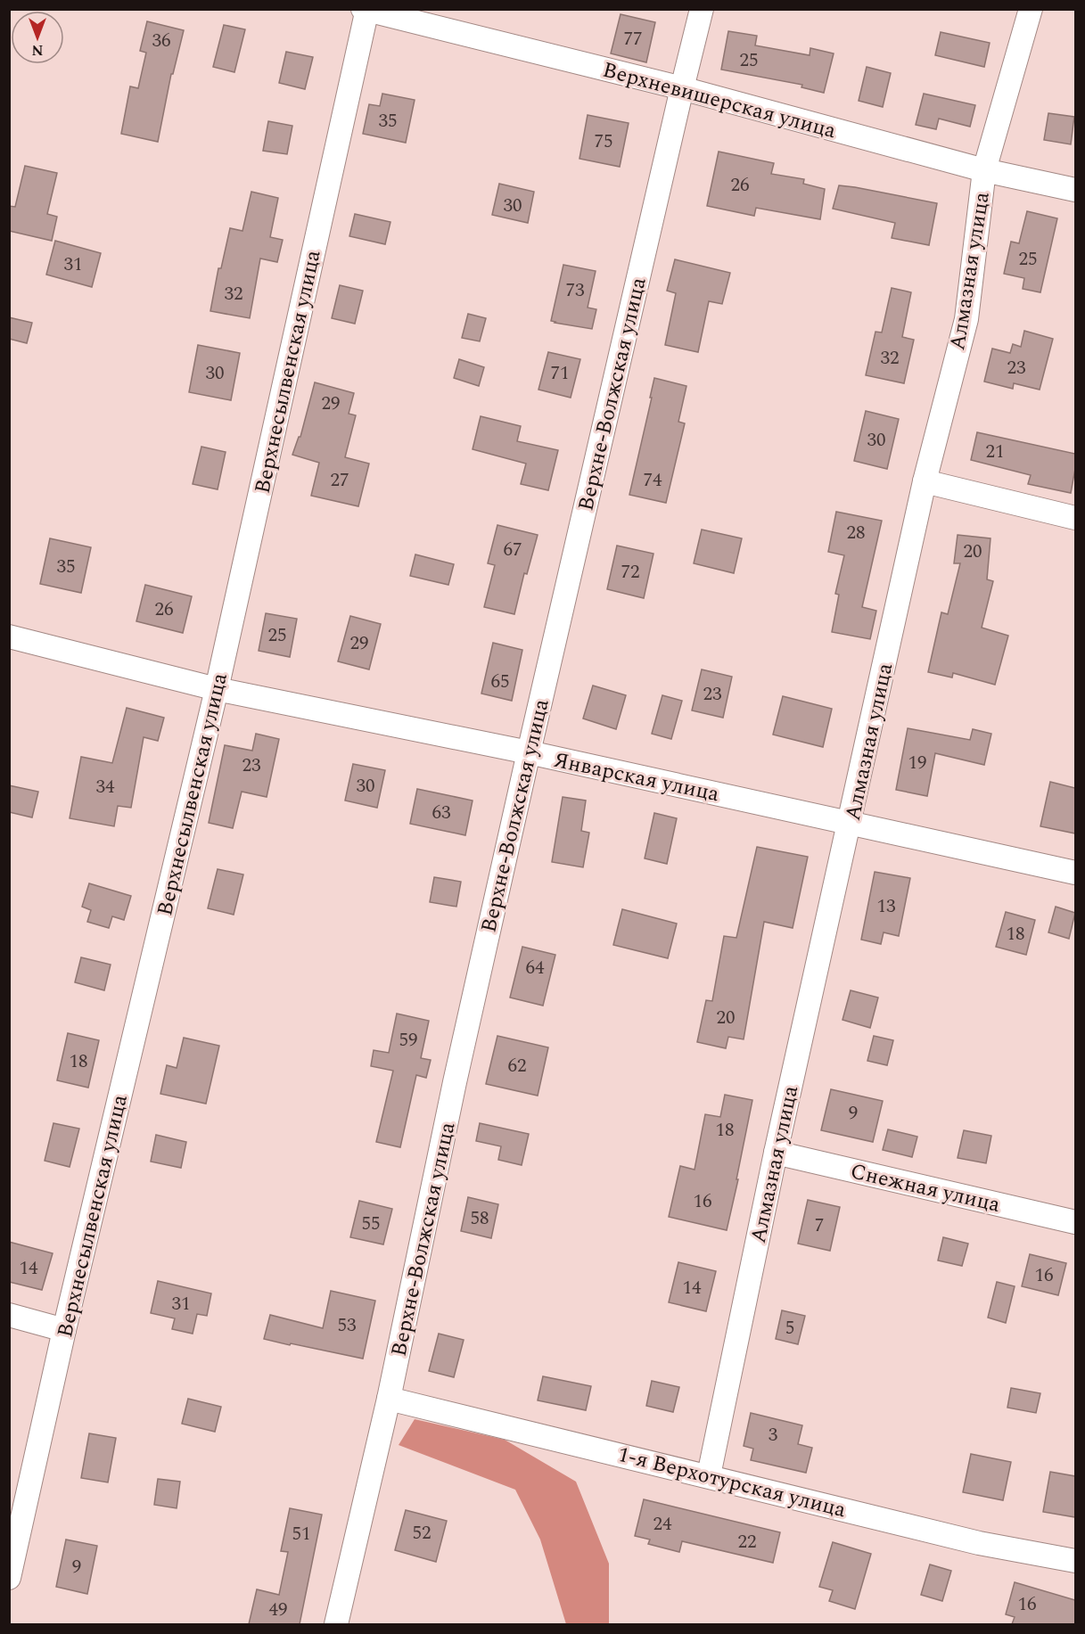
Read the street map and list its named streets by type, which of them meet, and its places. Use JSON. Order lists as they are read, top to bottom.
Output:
{
  "streets": {
    "street": [
      "Верхневишерская улица",
      "Алмазная улица",
      "Верхнесылвенская улица",
      "Верхне-Волжская улица",
      "Январская улица",
      "Снежная улица",
      "1-я Верхотурская улица"
    ]
  },
  "crossings": [
    ["Верхневишерская улица", "Алмазная улица"],
    ["Верхневишерская улица", "Верхнесылвенская улица"],
    ["Верхневишерская улица", "Верхне-Волжская улица"],
    ["Алмазная улица", "Январская улица"],
    ["Алмазная улица", "Снежная улица"],
    ["Алмазная улица", "1-я Верхотурская улица"],
    ["Верхнесылвенская улица", "Январская улица"],
    ["Верхне-Волжская улица", "Январская улица"],
    ["Верхне-Волжская улица", "1-я Верхотурская улица"]
  ],
  "house_numbers": [
    "77",
    "36",
    "25",
    "35",
    "75",
    "26",
    "30",
    "25",
    "31",
    "73",
    "32",
    "32",
    "23",
    "30",
    "71",
    "29",
    "30",
    "21",
    "27",
    "74",
    "28",
    "67",
    "20",
    "35",
    "72",
    "26",
    "25",
    "29",
    "65",
    "23",
    "19",
    "23",
    "30",
    "34",
    "63",
    "13",
    "18",
    "64",
    "20",
    "59",
    "18",
    "62",
    "9",
    "18",
    "16",
    "58",
    "55",
    "7",
    "14",
    "16",
    "14",
    "31",
    "53",
    "5",
    "3",
    "24",
    "52",
    "51",
    "22",
    "9",
    "16",
    "49"
  ],
  "north": "bottom"
}
